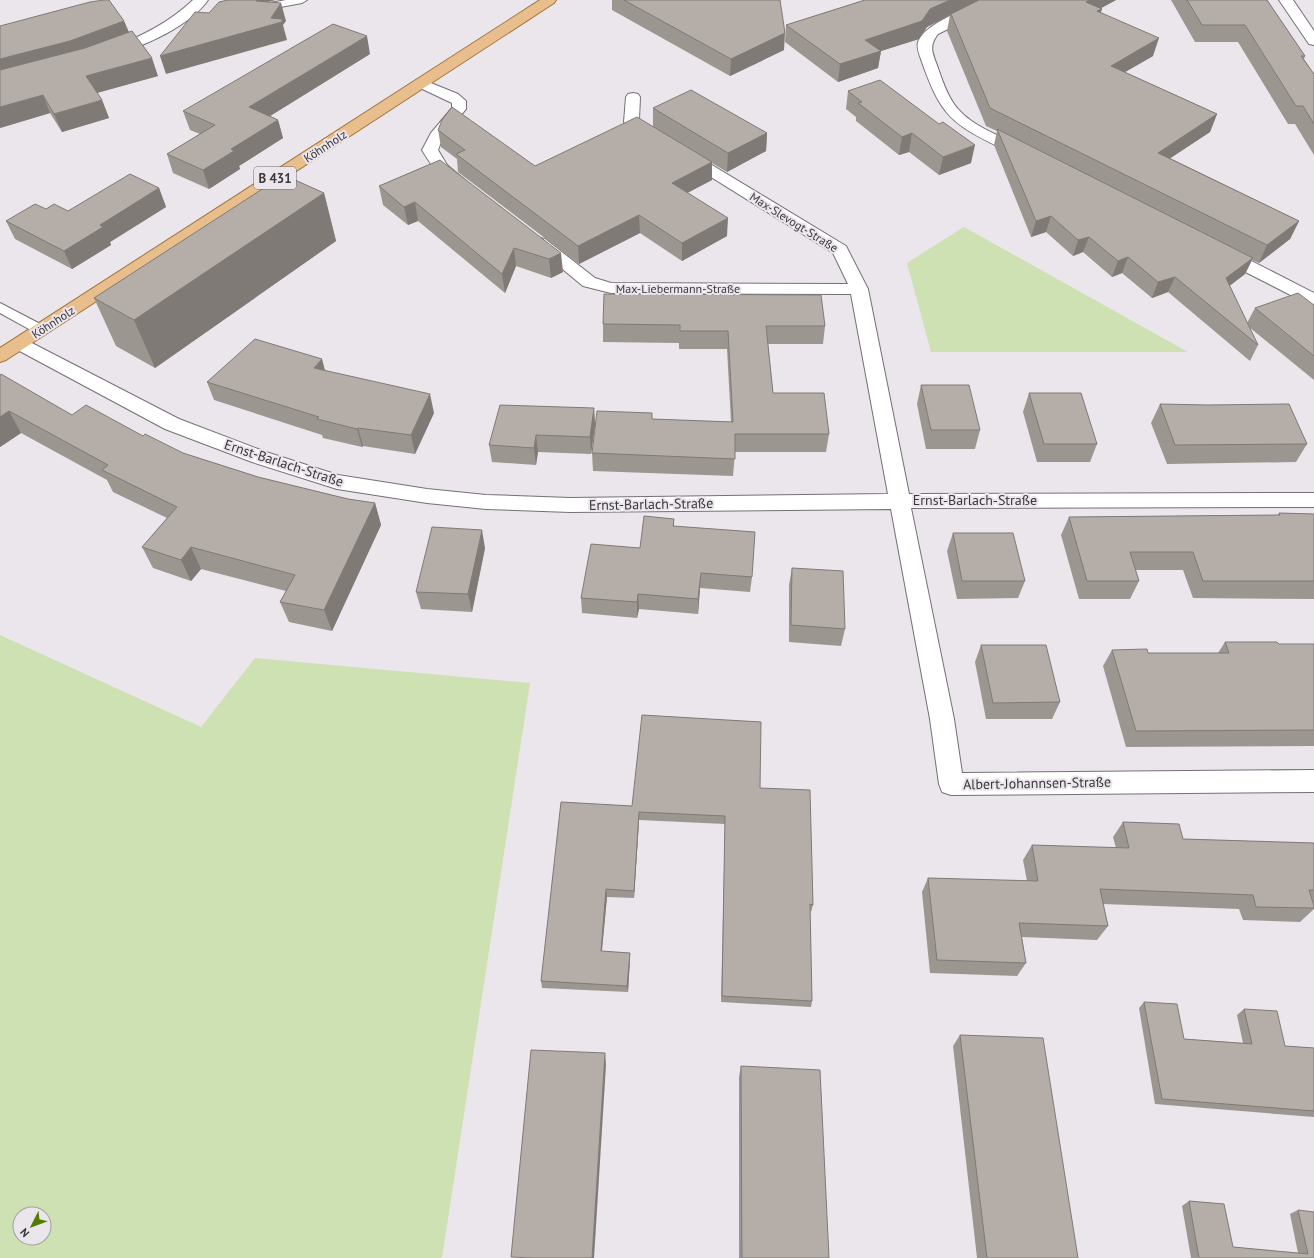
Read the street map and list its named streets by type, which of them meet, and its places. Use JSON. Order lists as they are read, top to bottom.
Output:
{
  "streets": {
    "main road": ["Köhnholz", "B 431"],
    "street": [
      "Max-Slevogt-Straße",
      "Max-Liebermann-Straße",
      "Ernst-Barlach-Straße",
      "Albert-Johannsen-Straße"
    ]
  },
  "crossings": [
    ["Köhnholz", "Ernst-Barlach-Straße"],
    ["Max-Slevogt-Straße", "Max-Liebermann-Straße"],
    ["Max-Slevogt-Straße", "Ernst-Barlach-Straße"],
    ["Max-Slevogt-Straße", "Albert-Johannsen-Straße"],
    ["Ernst-Barlach-Straße", "Albert-Johannsen-Straße"]
  ],
  "north": "bottom left"
}
